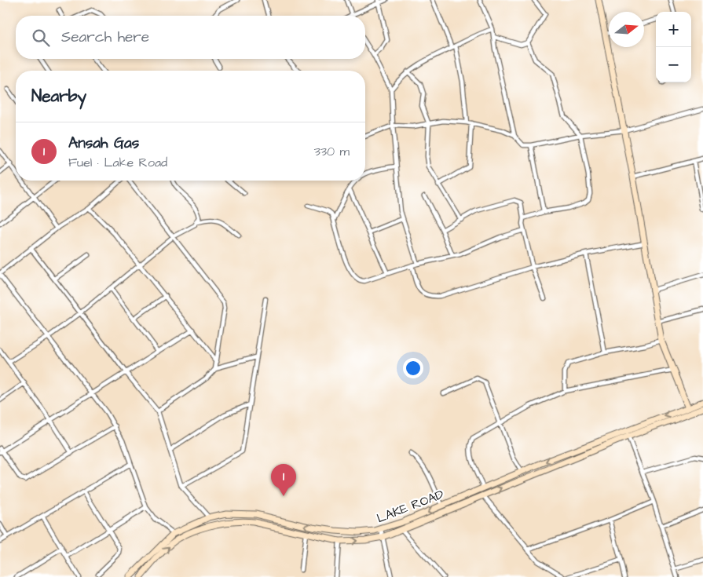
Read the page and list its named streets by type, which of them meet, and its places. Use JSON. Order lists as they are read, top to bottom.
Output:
{
  "streets": {
    "main road": ["LAKE ROAD"]
  },
  "north": "right",
  "page": {
    "map_buttons": ["+", "−"],
    "search": "Search here",
    "heading": "Nearby",
    "list": [
      {
        "mark": "1",
        "name": "Ansah Gas",
        "note": "Fuel · Lake Road",
        "value": "330 m"
      }
    ],
    "pins": "1"
  }
}
